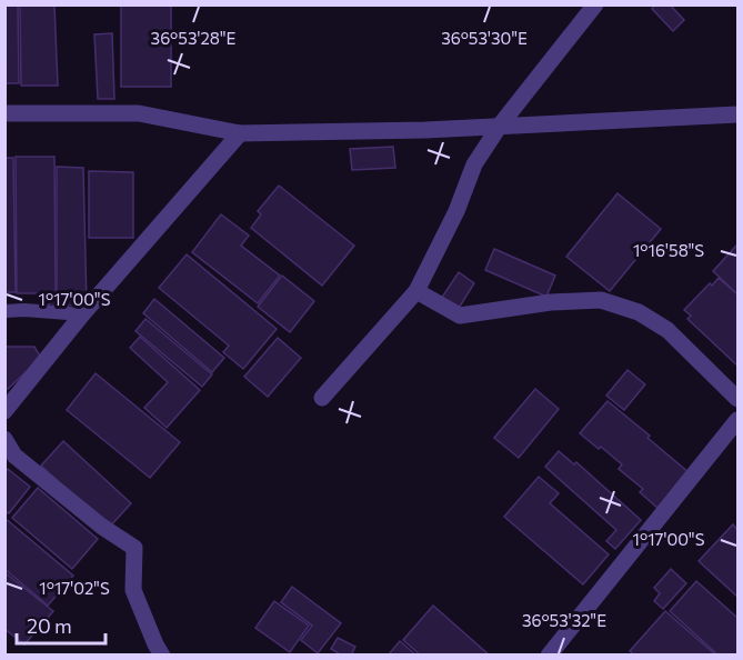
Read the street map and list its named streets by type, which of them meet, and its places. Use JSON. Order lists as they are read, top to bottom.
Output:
{
  "scale_bar": "20 m",
  "coordinates": [
    "36°53'28\"E",
    "36°53'30\"E",
    "1°16'58\"S",
    "1°17'00\"S",
    "1°17'02\"S",
    "36°53'32\"E"
  ]
}
